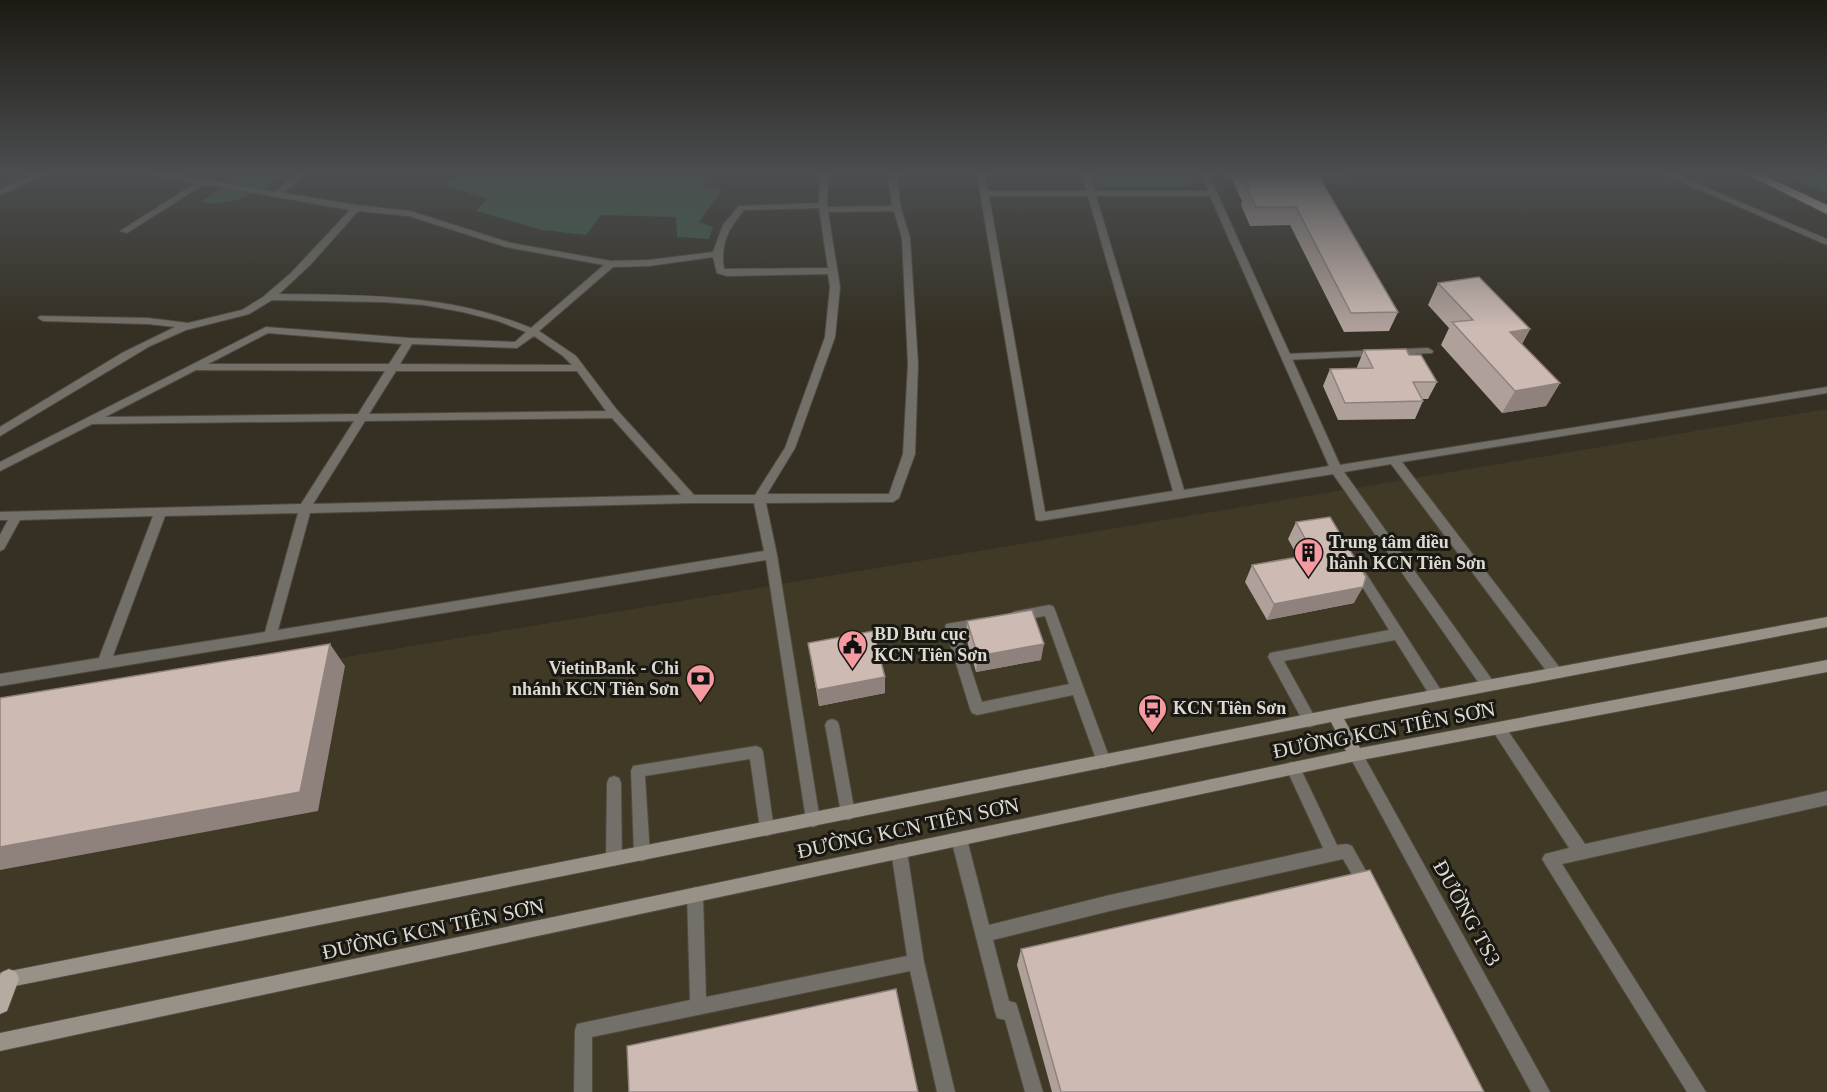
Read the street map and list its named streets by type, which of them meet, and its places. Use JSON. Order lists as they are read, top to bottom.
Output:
{
  "streets": {
    "main road": ["ĐƯỜNG KCN TIÊN SƠN"],
    "street": ["ĐƯỜNG TS3"]
  },
  "crossings": [
    ["ĐƯỜNG KCN TIÊN SƠN", "ĐƯỜNG TS3"]
  ],
  "places": {
    "building": ["Trung tâm điều hành KCN Tiên Sơn"],
    "public building": ["BD Bưu cục KCN Tiên Sơn"],
    "bank": ["VietinBank - Chi nhánh KCN Tiên Sơn"],
    "bus stop": ["KCN Tiên Sơn"]
  }
}
